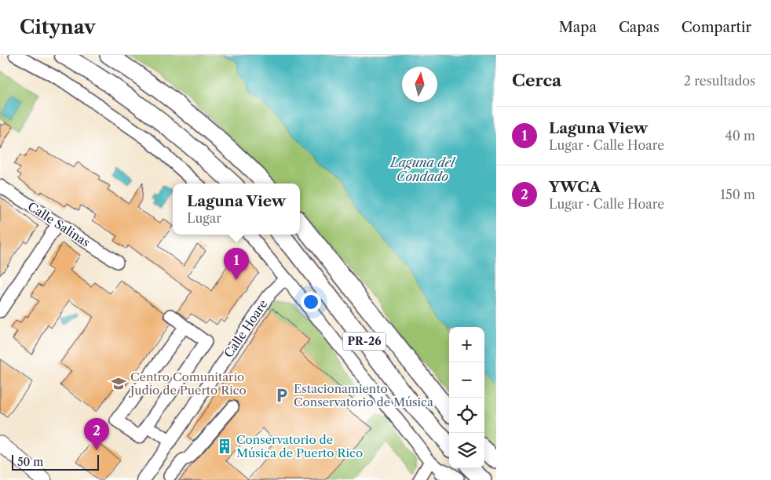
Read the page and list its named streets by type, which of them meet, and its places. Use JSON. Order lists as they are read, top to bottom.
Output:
{
  "streets": {
    "highway": ["PR-26"],
    "street": ["Calle Salinas", "Calle Hoare"]
  },
  "water": ["Laguna del Condado"],
  "places": {
    "school or university": ["Centro Comunitario Judío de Puerto Rico"],
    "parking": ["Estacionamiento Conservatorio de Música"],
    "building": ["Conservatorio de Música de Puerto Rico"]
  },
  "scale_bar": "50 m",
  "north": "top",
  "page": {
    "header": "Citynav",
    "nav": ["Mapa", "Capas", "Compartir"],
    "heading": ["Cerca", "2 resultados"],
    "list": [
      {
        "mark": "1",
        "name": "Laguna View",
        "note": "Lugar · Calle Hoare",
        "value": "40 m"
      },
      {
        "mark": "2",
        "name": "YWCA",
        "note": "Lugar · Calle Hoare",
        "value": "150 m"
      }
    ],
    "popup": ["Laguna View", "Lugar"],
    "pins": ["1", "2"],
    "map_buttons": ["+", "−"],
    "scale": "50 m"
  }
}
